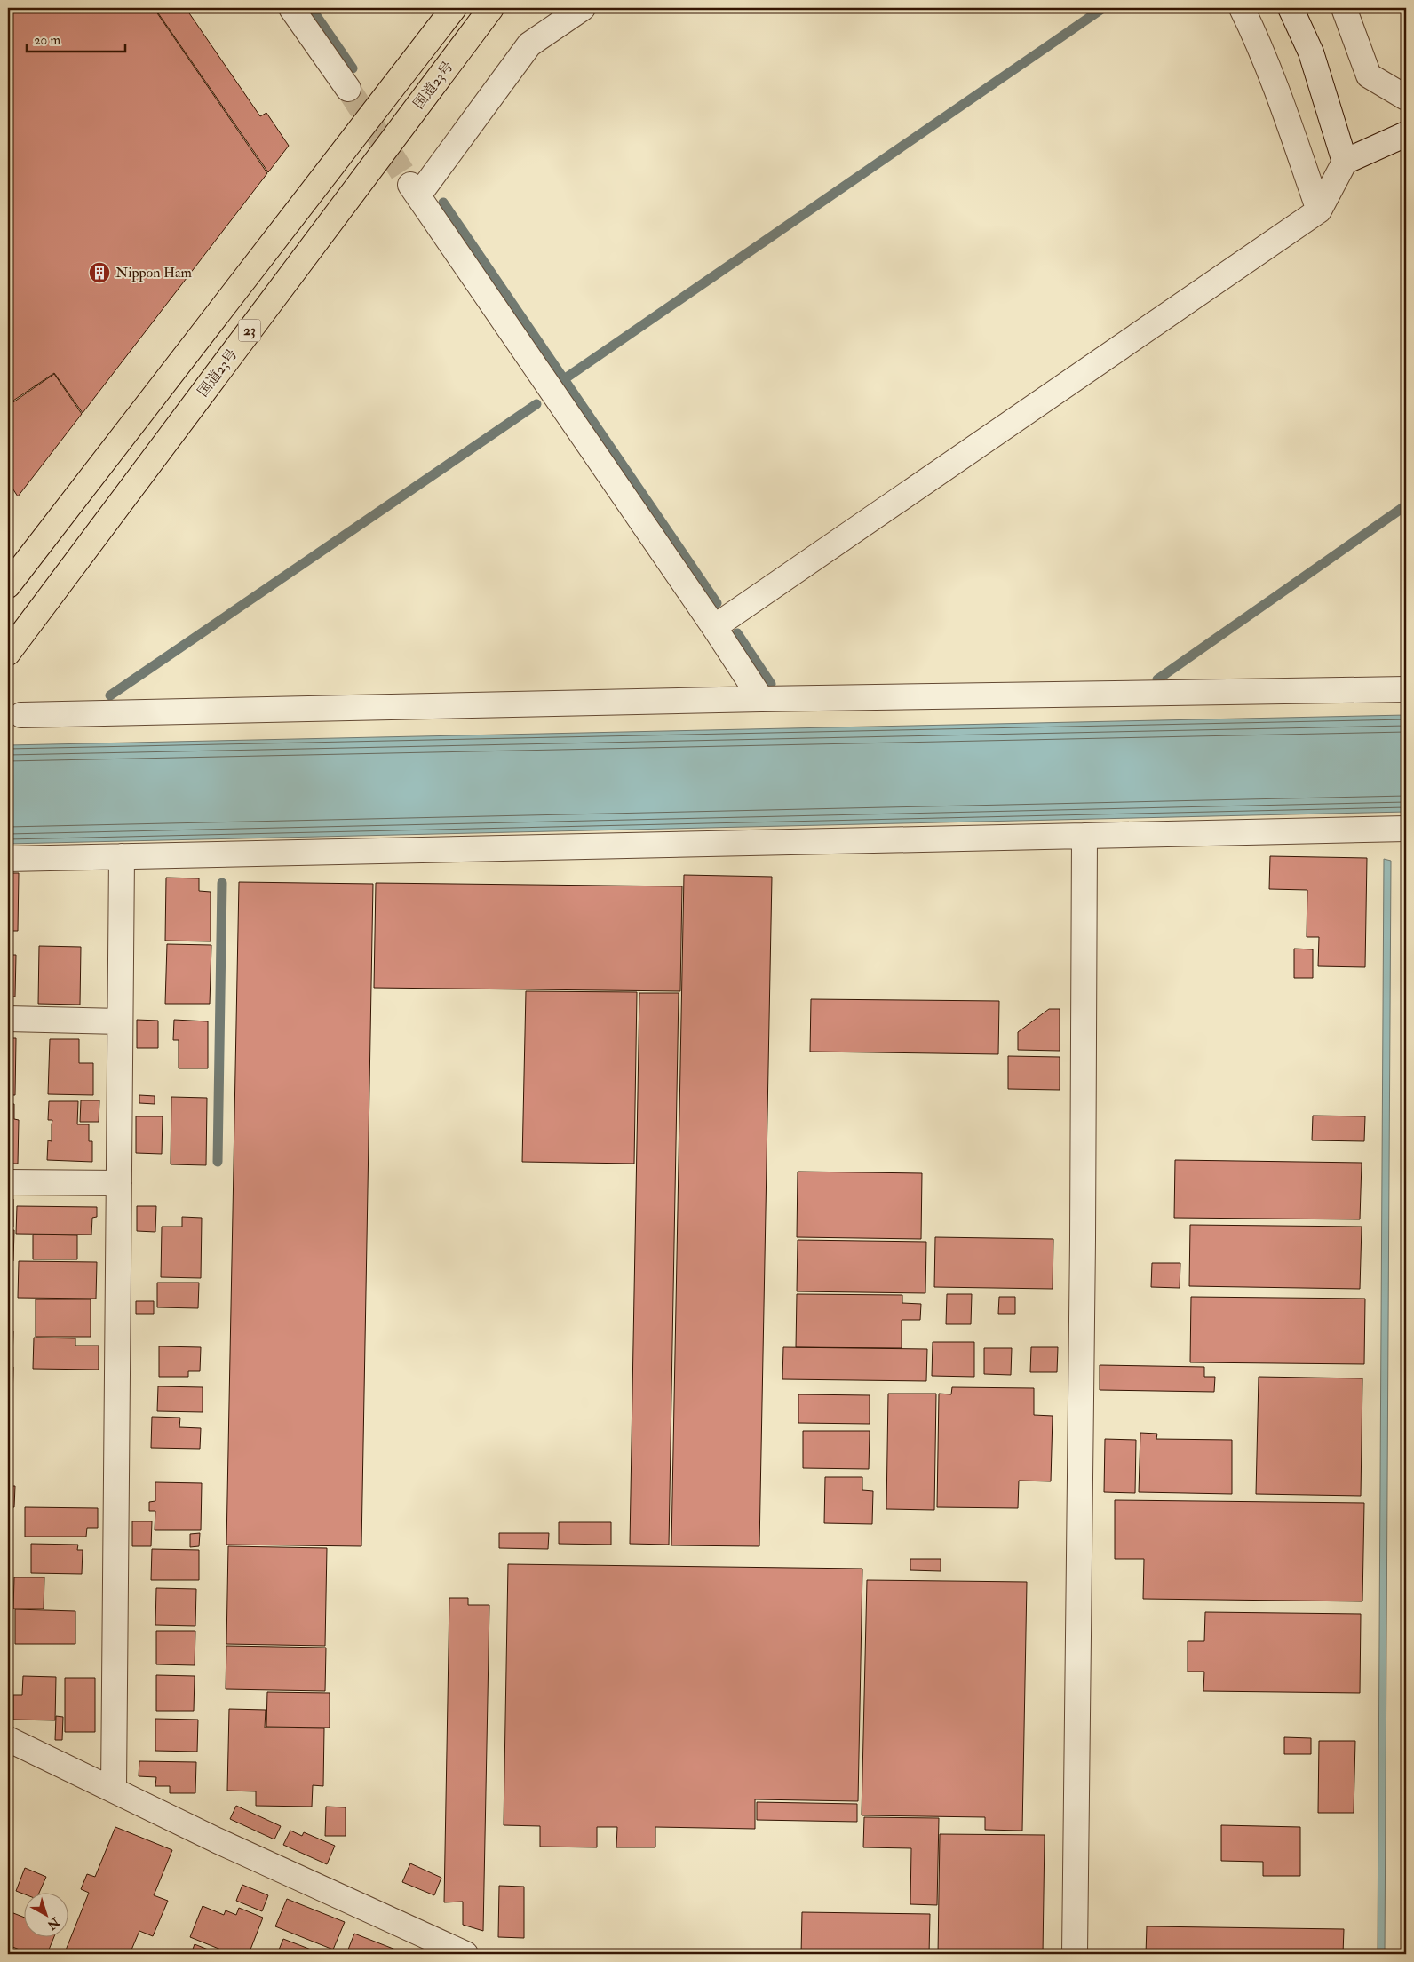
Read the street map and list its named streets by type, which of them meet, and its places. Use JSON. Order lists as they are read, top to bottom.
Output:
{
  "streets": {
    "highway": ["国道23号", "23"]
  },
  "places": {
    "building": ["Nippon Ham"]
  },
  "scale_bar": "20 m",
  "north": "bottom right"
}
